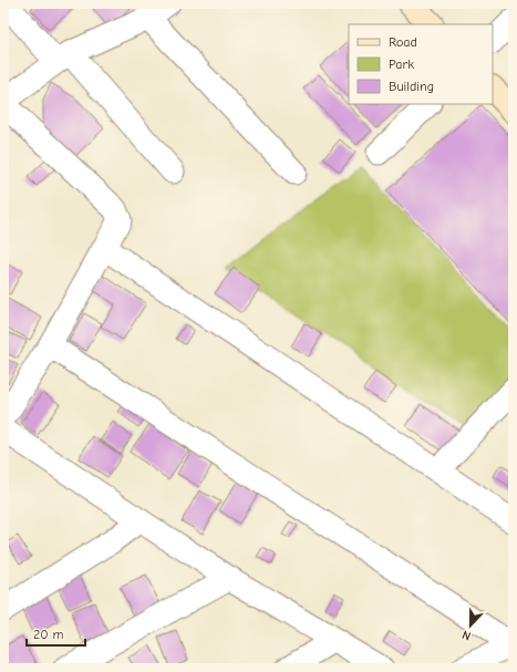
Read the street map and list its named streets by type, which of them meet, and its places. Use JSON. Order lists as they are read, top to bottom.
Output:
{
  "legend": ["Road", "Park", "Building"],
  "scale_bar": "20 m",
  "north": "bottom"
}
